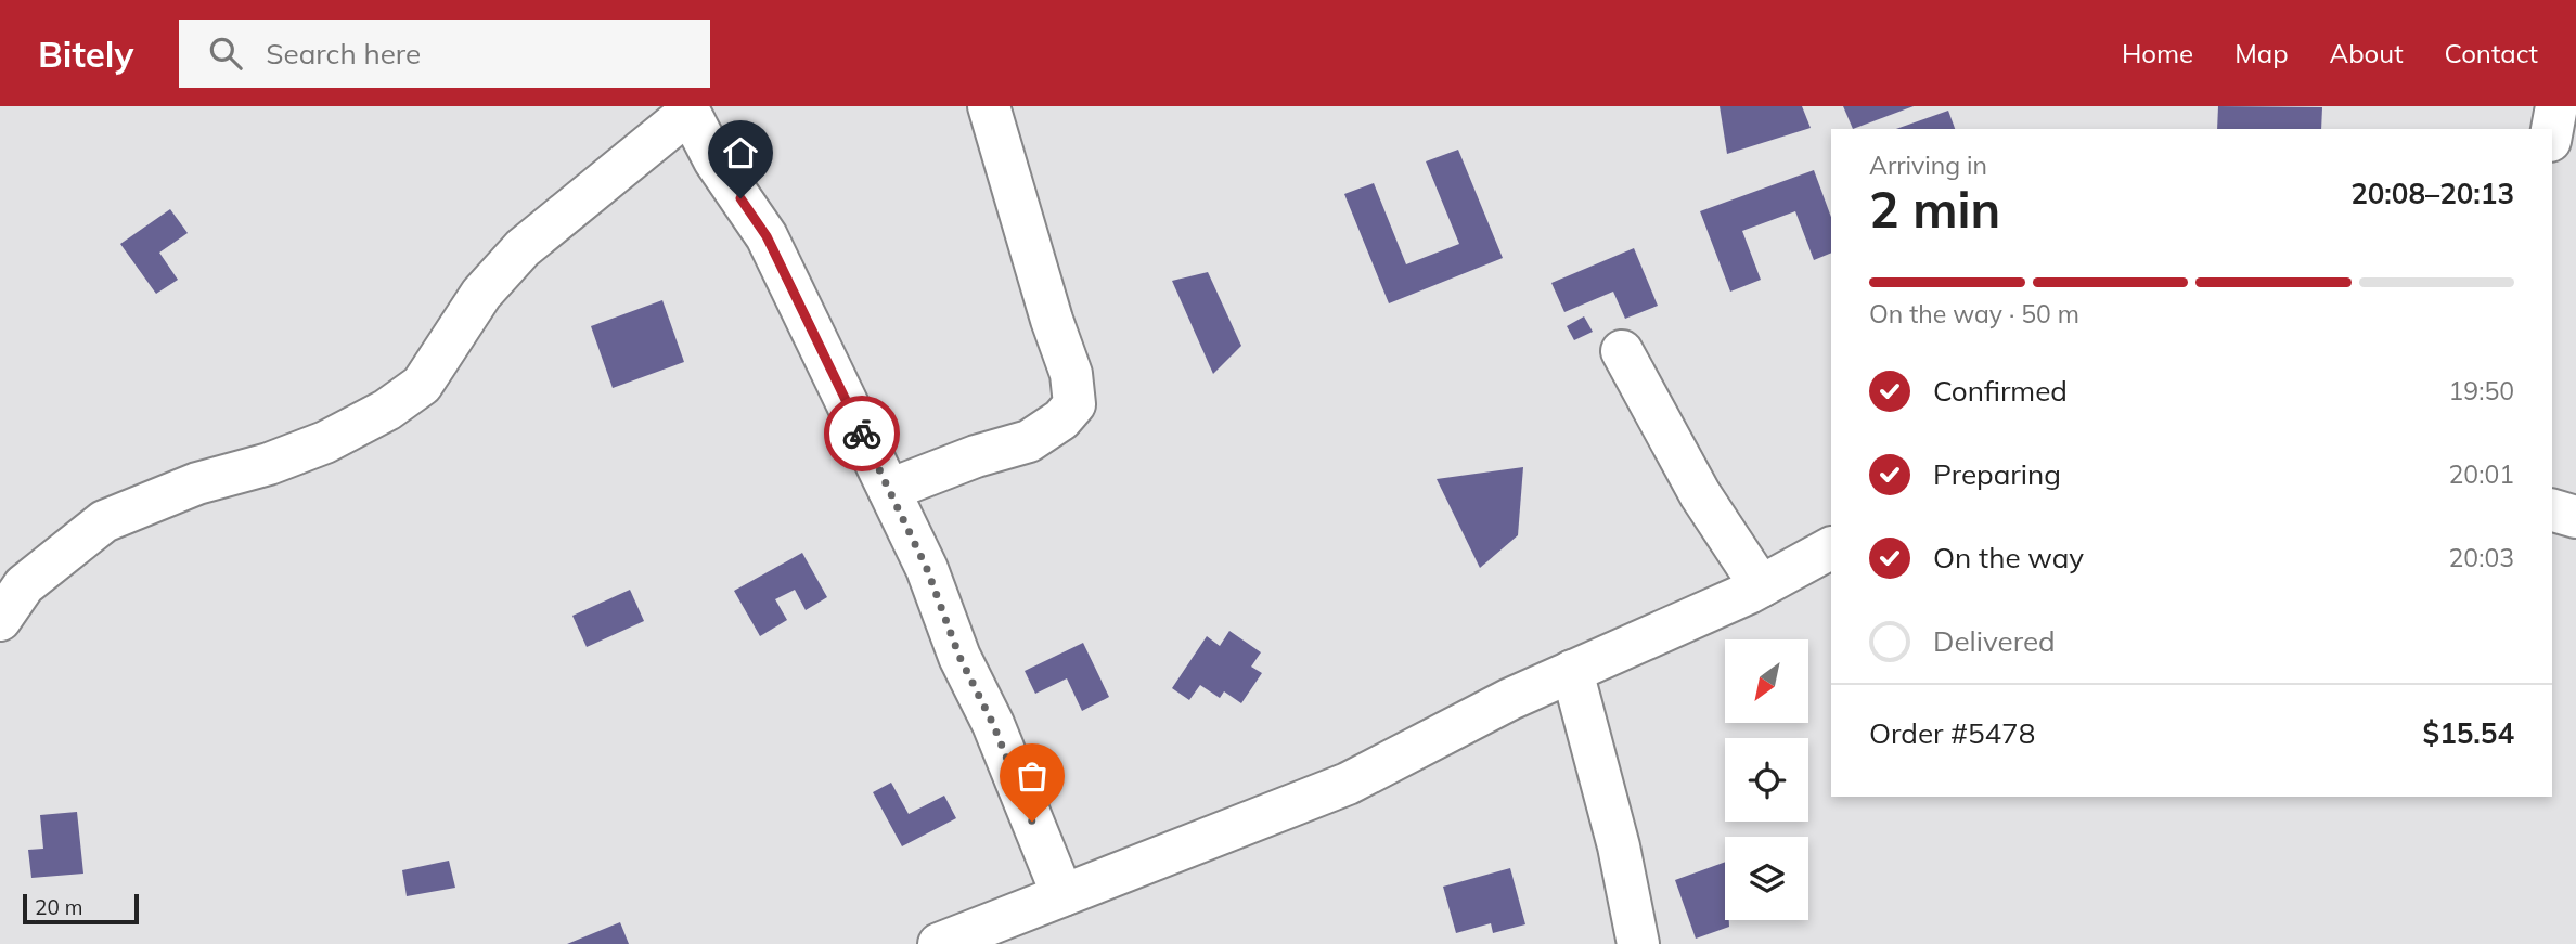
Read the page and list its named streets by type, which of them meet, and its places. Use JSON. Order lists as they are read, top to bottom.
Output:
{
  "scale_bar": "20 m",
  "north": "bottom left",
  "page": {
    "header": "Bitely",
    "search": "Search here",
    "nav": [
      "Home",
      "Map",
      "About",
      "Contact"
    ],
    "heading": ["2 min", "Arriving in", "20:08–20:13"],
    "panel": ["Order #5478", "$15.54"],
    "bar": "On the way · 50 m",
    "list": [
      ["Confirmed", "19:50"],
      ["Preparing", "20:01"],
      ["On the way", "20:03"],
      "Delivered"
    ],
    "scale": "20 m"
  }
}
